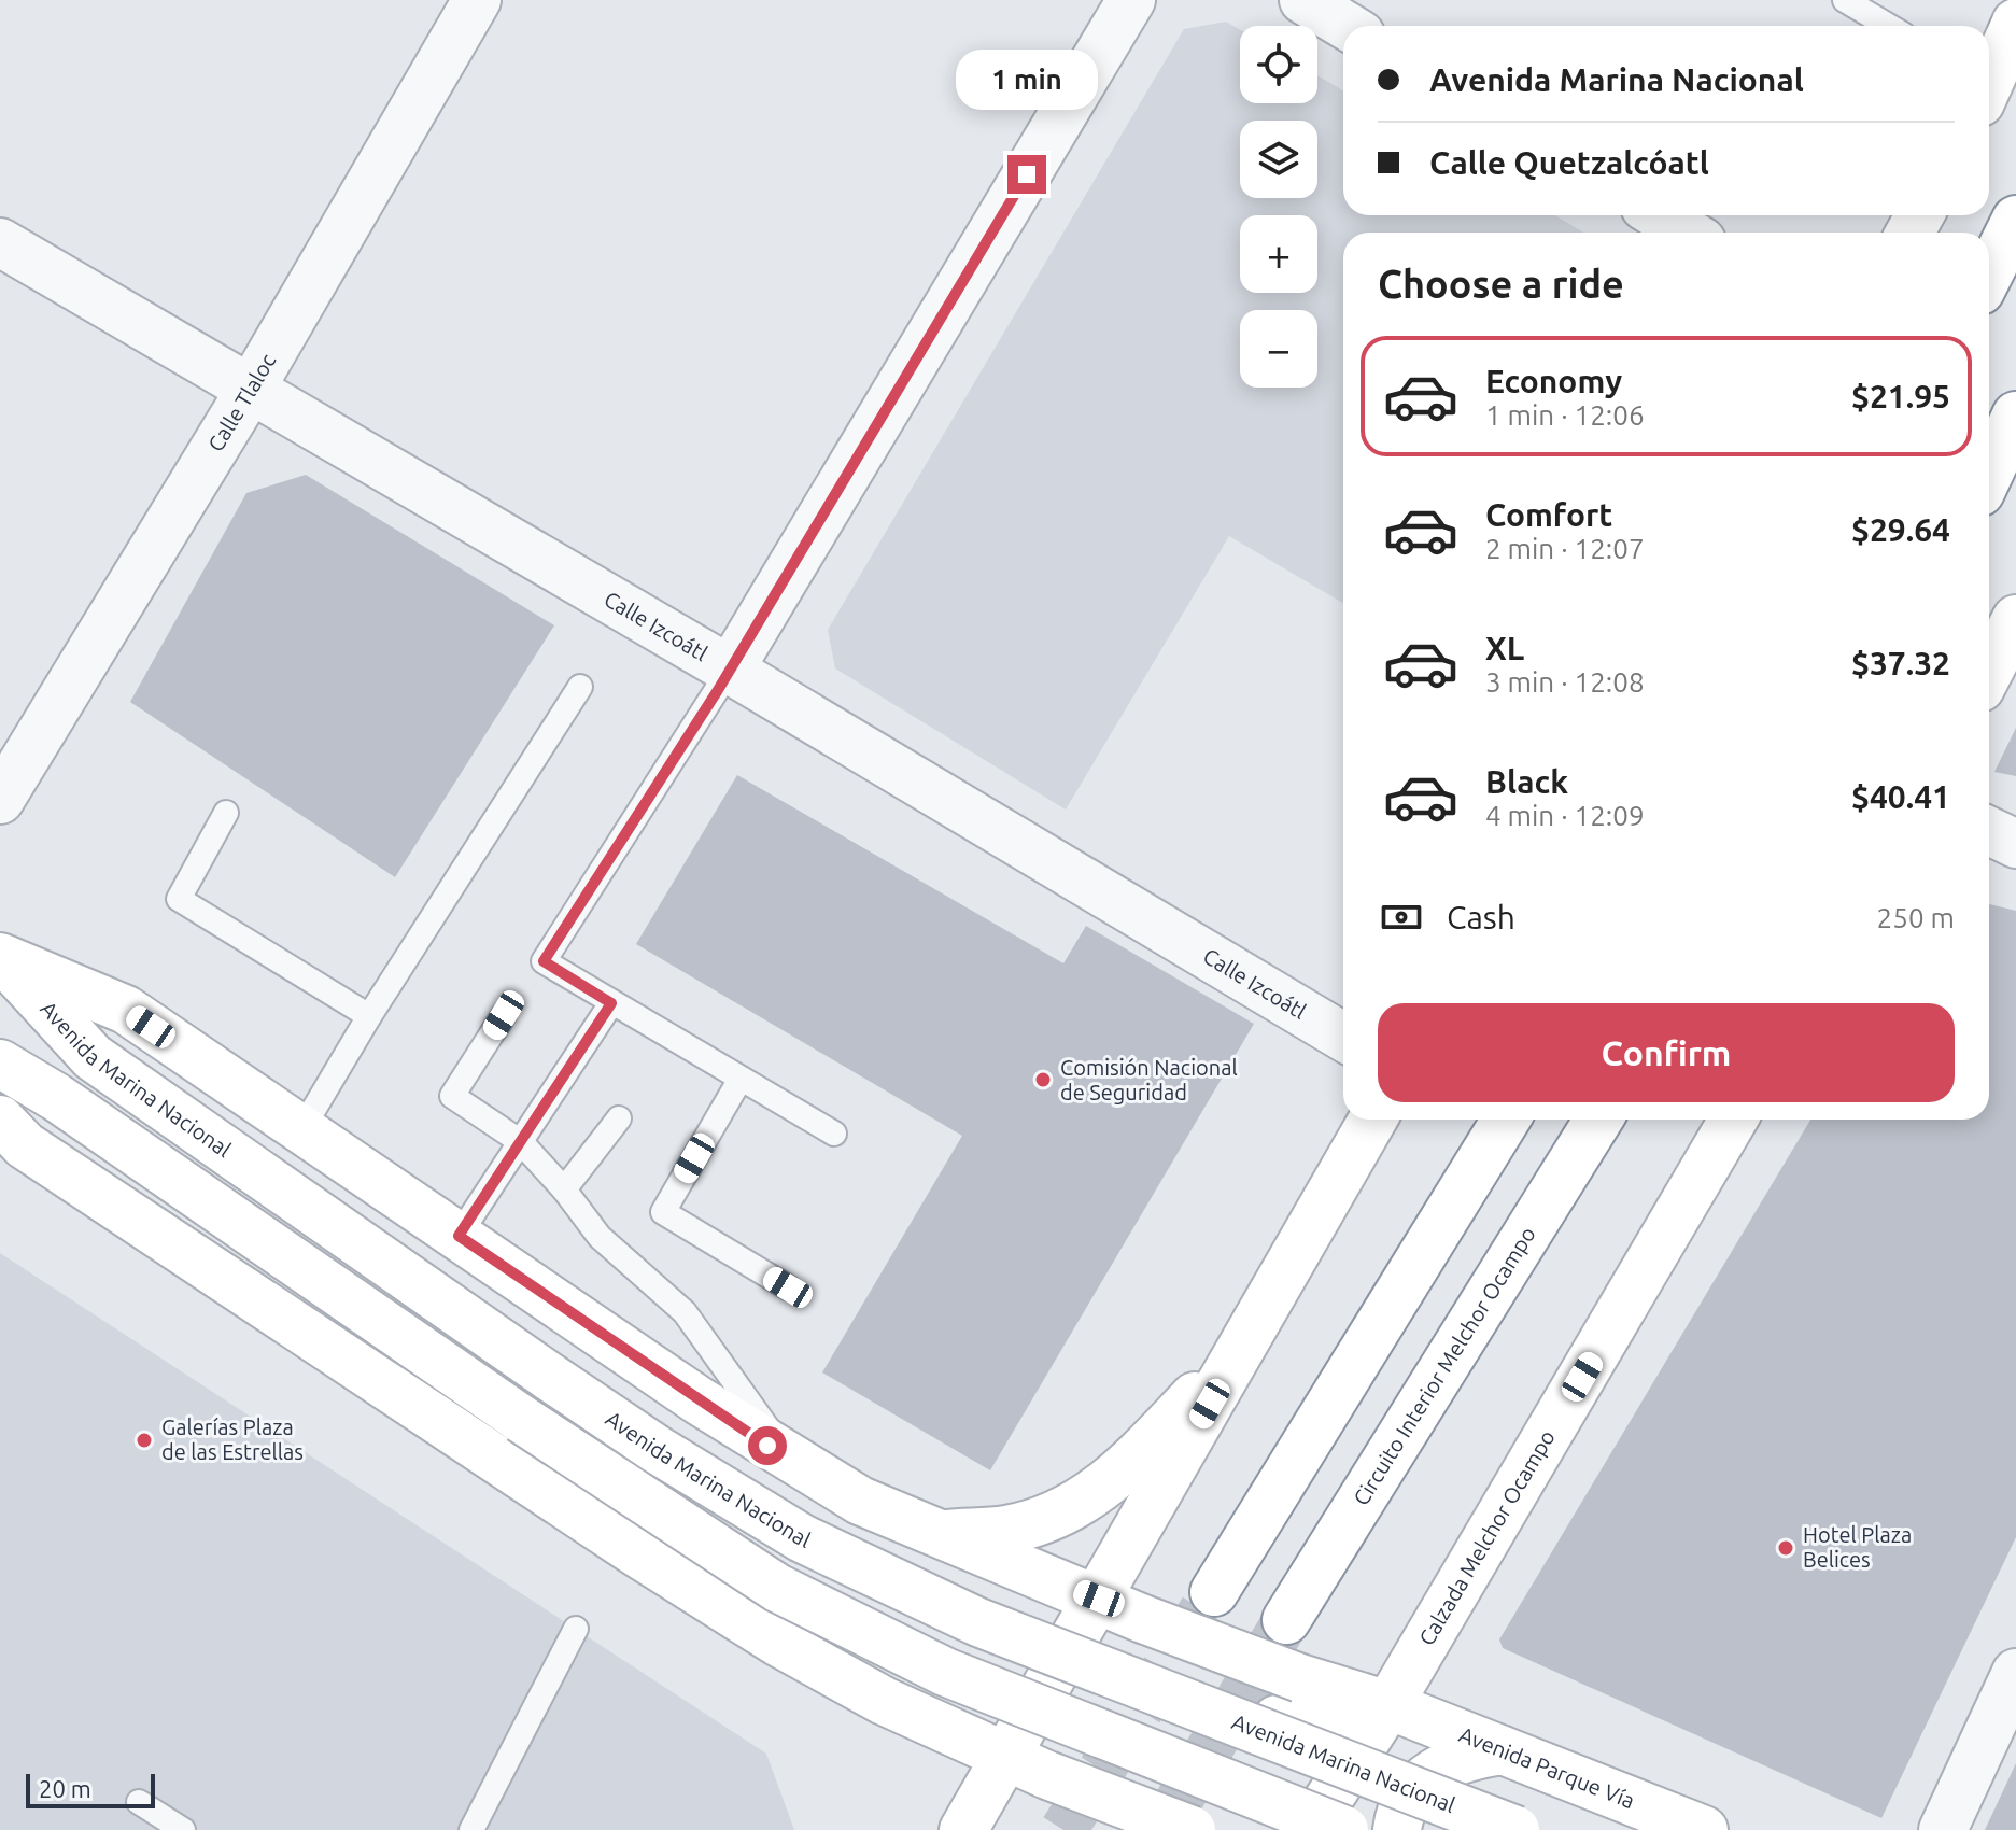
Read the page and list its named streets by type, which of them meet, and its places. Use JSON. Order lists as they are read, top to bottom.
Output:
{
  "streets": {
    "main road": [
      "Avenida Marina Nacional",
      "Circuito Interior Melchor Ocampo",
      "Calzada Melchor Ocampo",
      "Avenida Parque Vía"
    ],
    "street": ["Calle Tlaloc", "Calle Izcoátl"]
  },
  "crossings": [
    ["Calle Tlaloc", "Calle Izcoátl"],
    ["Avenida Marina Nacional", "Calzada Melchor Ocampo"],
    ["Avenida Marina Nacional", "Avenida Parque Vía"],
    ["Calzada Melchor Ocampo", "Avenida Parque Vía"]
  ],
  "places": ["Comisión Nacional de Seguridad", "Galerías Plaza de las Estrellas", "Hotel Plaza Belices"],
  "scale_bar": "20 m",
  "page": {
    "map_buttons": ["+", "−"],
    "banner": ["Avenida Marina Nacional", "Calle Quetzalcóatl"],
    "bubble": "1 min",
    "heading": "Choose a ride",
    "list": [
      {
        "name": "Economy",
        "note": "1 min · 12:06",
        "value": "$21.95"
      },
      {
        "name": "Comfort",
        "note": "2 min · 12:07",
        "value": "$29.64"
      },
      {
        "name": "XL",
        "note": "3 min · 12:08",
        "value": "$37.32"
      },
      {
        "name": "Black",
        "note": "4 min · 12:09",
        "value": "$40.41"
      }
    ],
    "pay": ["Cash", "250 m"],
    "buttons": "Confirm",
    "scale": "20 m"
  }
}
